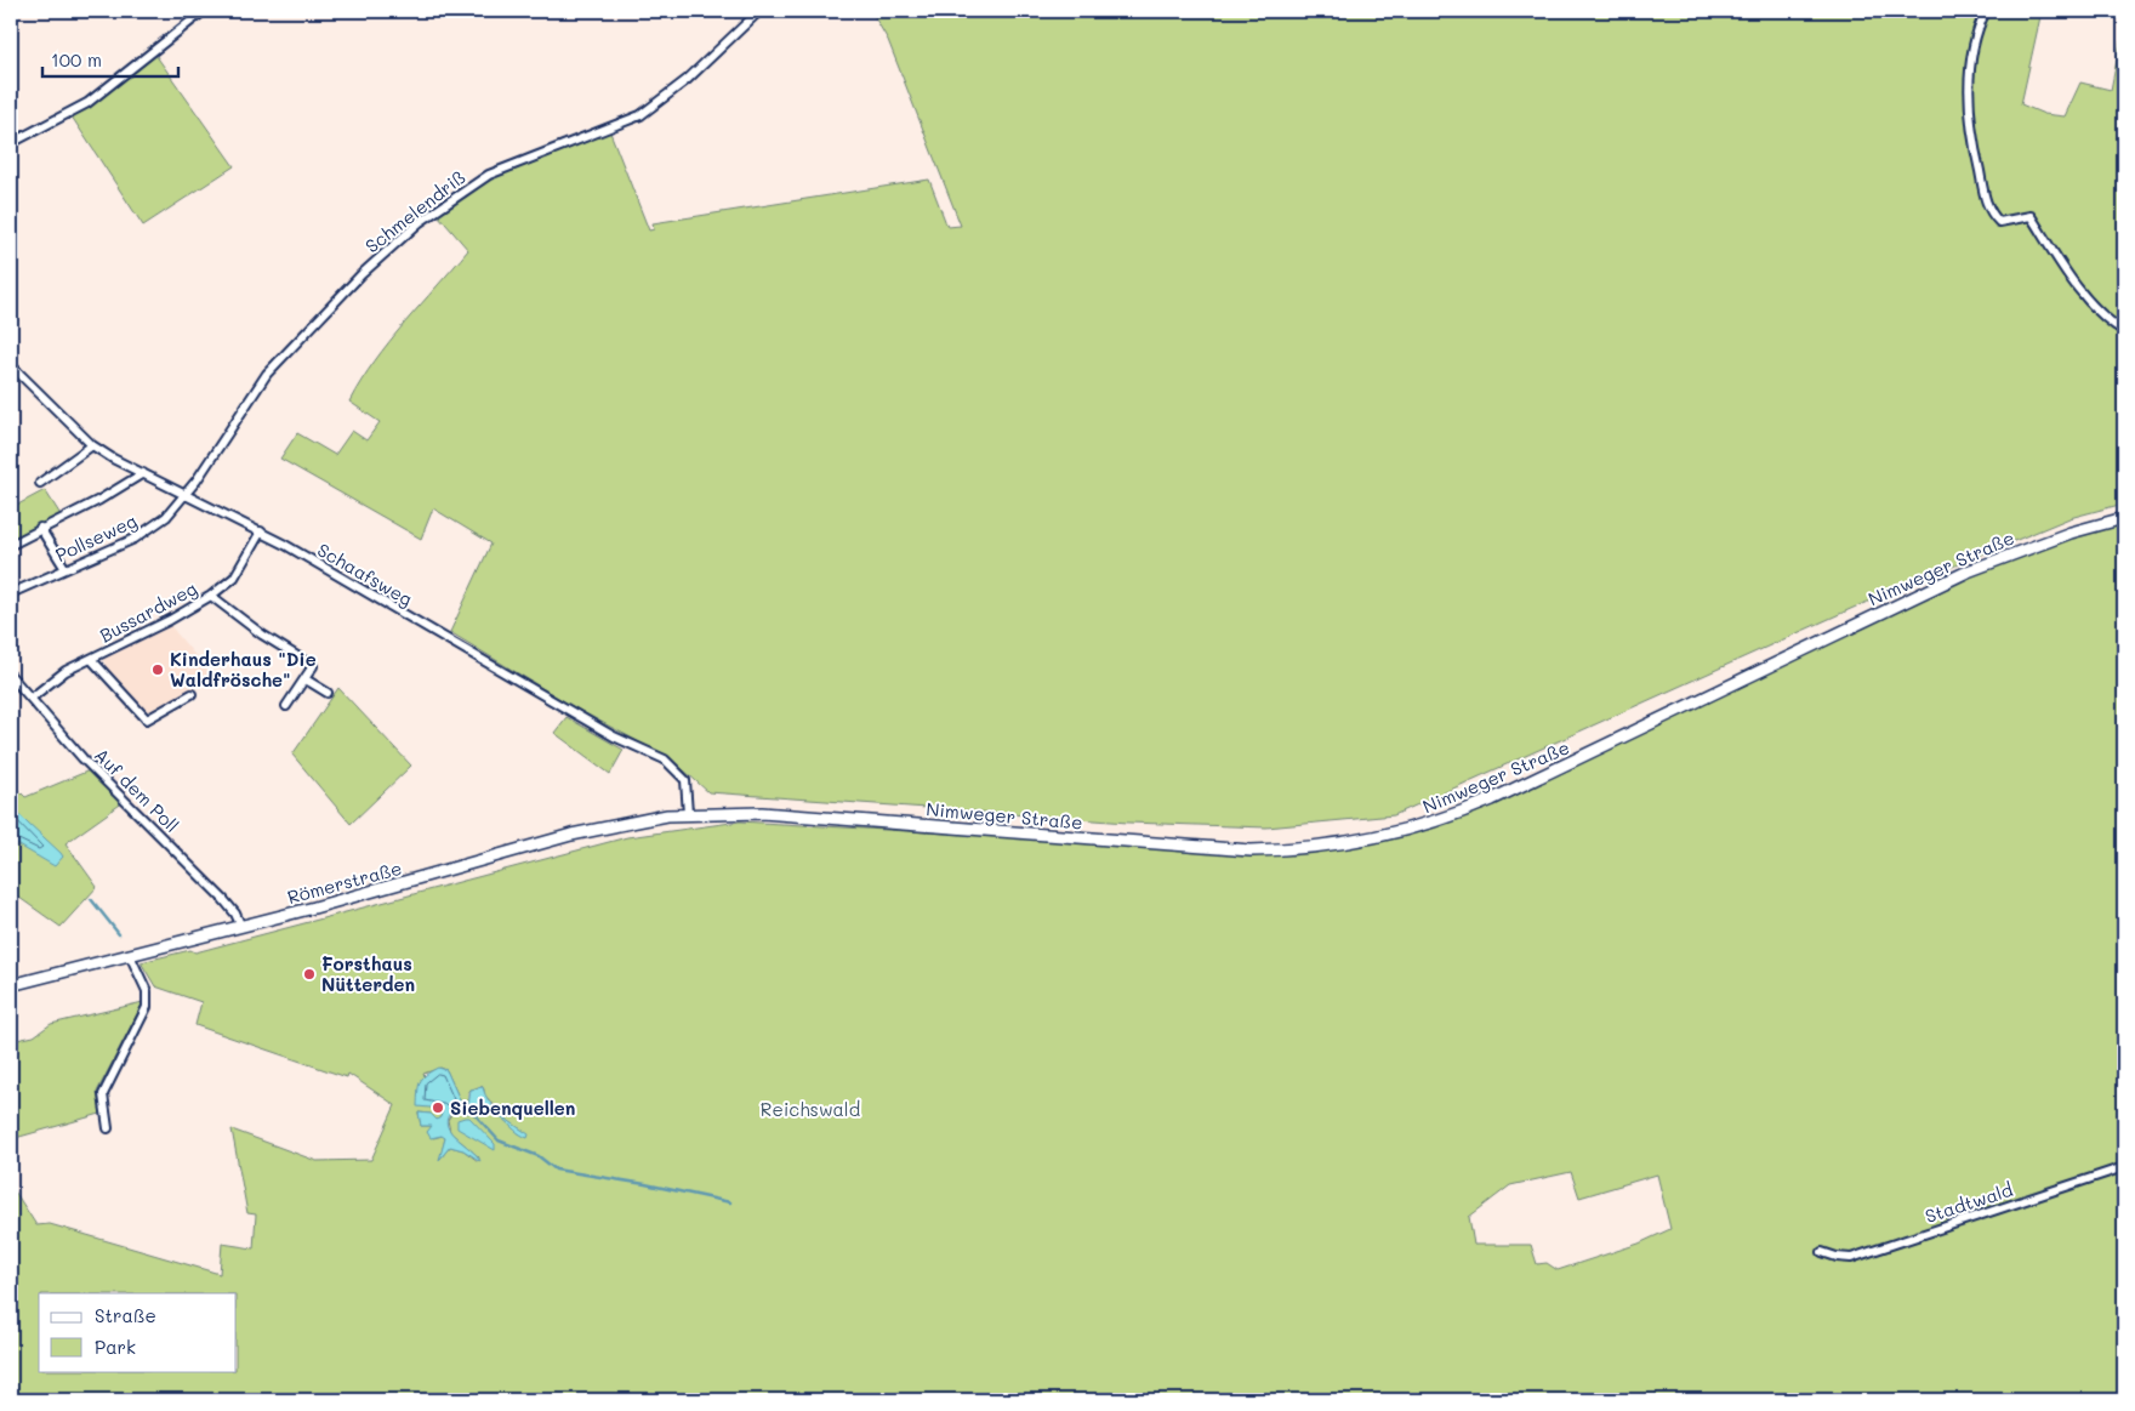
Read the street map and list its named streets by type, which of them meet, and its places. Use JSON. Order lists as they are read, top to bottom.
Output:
{
  "streets": {
    "main road": ["Nimweger Straße", "Römerstraße"],
    "street": [
      "Schmelendriß",
      "Pollseweg",
      "Schaafsweg",
      "Bussardweg",
      "Auf dem Poll",
      "Stadtwald"
    ]
  },
  "crossings": [
    ["Schmelendriß", "Pollseweg"],
    ["Schmelendriß", "Schaafsweg"],
    ["Pollseweg", "Schaafsweg"],
    ["Nimweger Straße", "Schaafsweg"],
    ["Nimweger Straße", "Römerstraße"],
    ["Schaafsweg", "Bussardweg"],
    ["Schaafsweg", "Römerstraße"],
    ["Bussardweg", "Auf dem Poll"],
    ["Auf dem Poll", "Römerstraße"]
  ],
  "parks": ["Reichswald"],
  "places": ["Kinderhaus \"Die Waldfrösche\"", "Forsthaus Nütterden", "Siebenquellen"],
  "legend": ["Straße", "Park"],
  "scale_bar": "100 m"
}
